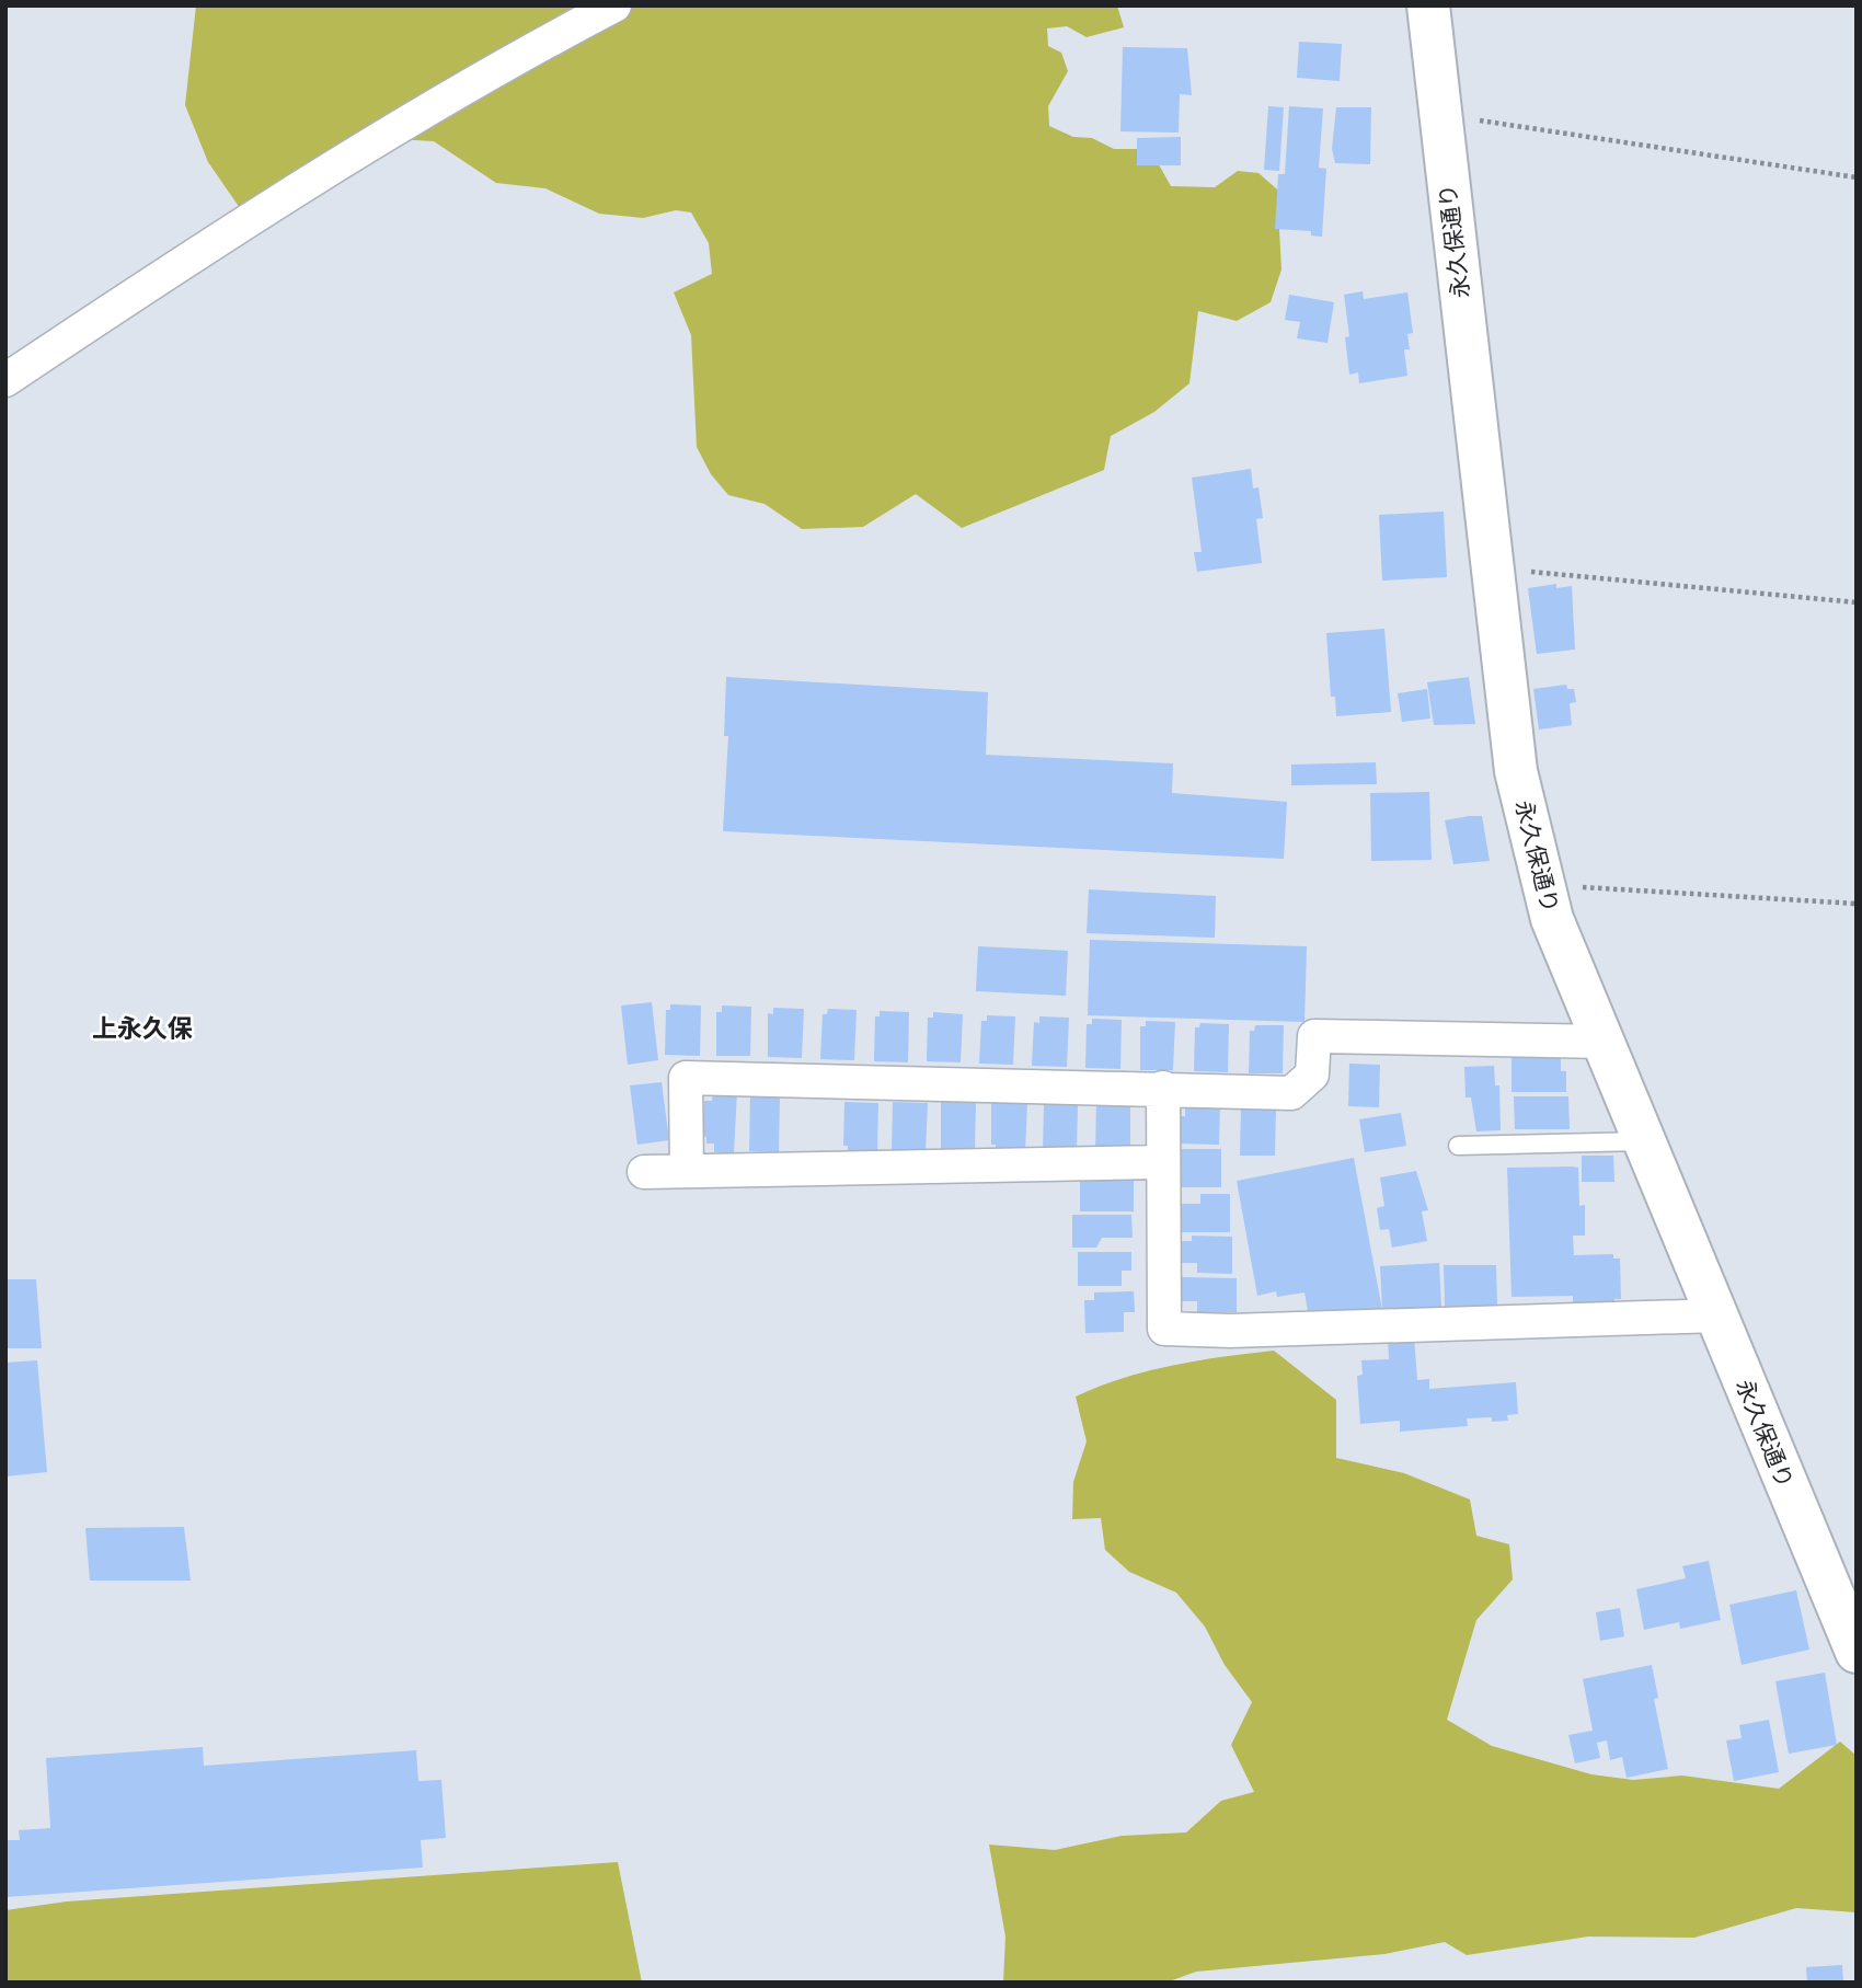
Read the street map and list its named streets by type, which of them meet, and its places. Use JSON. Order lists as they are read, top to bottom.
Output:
{
  "streets": {
    "street": ["永久保通り"]
  },
  "districts": ["上永久保"]
}
